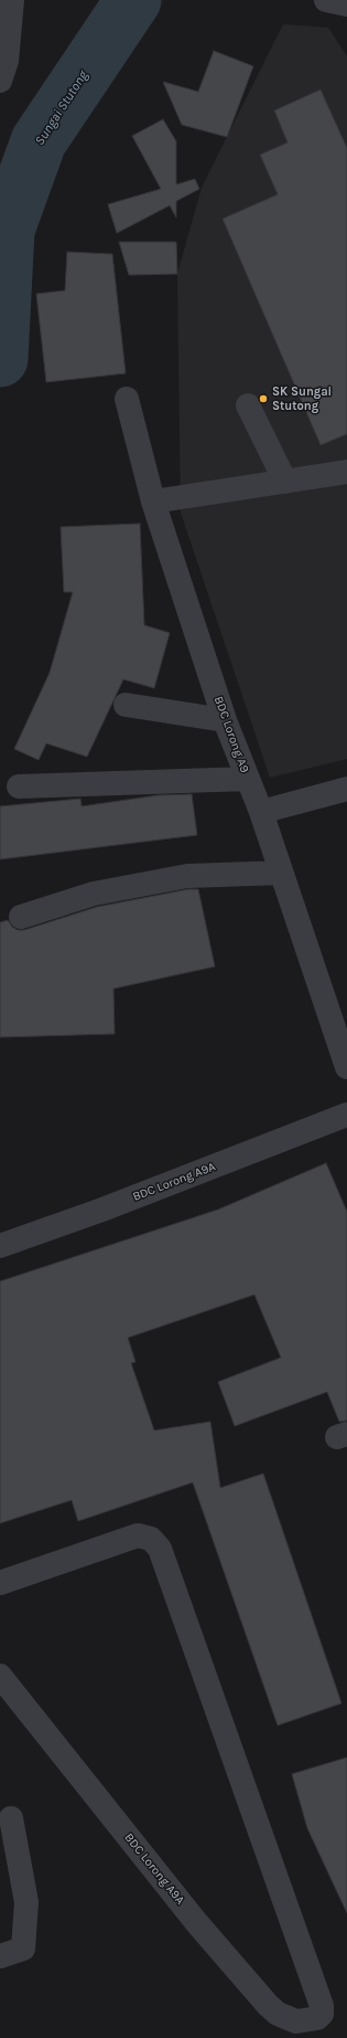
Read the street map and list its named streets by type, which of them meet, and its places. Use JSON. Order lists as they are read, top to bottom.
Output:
{
  "streets": {
    "street": ["BDC Lorong A9", "BDC Lorong A9A"]
  },
  "water": ["Sungai Stutong"],
  "places": ["SK Sungai Stutong"]
}
